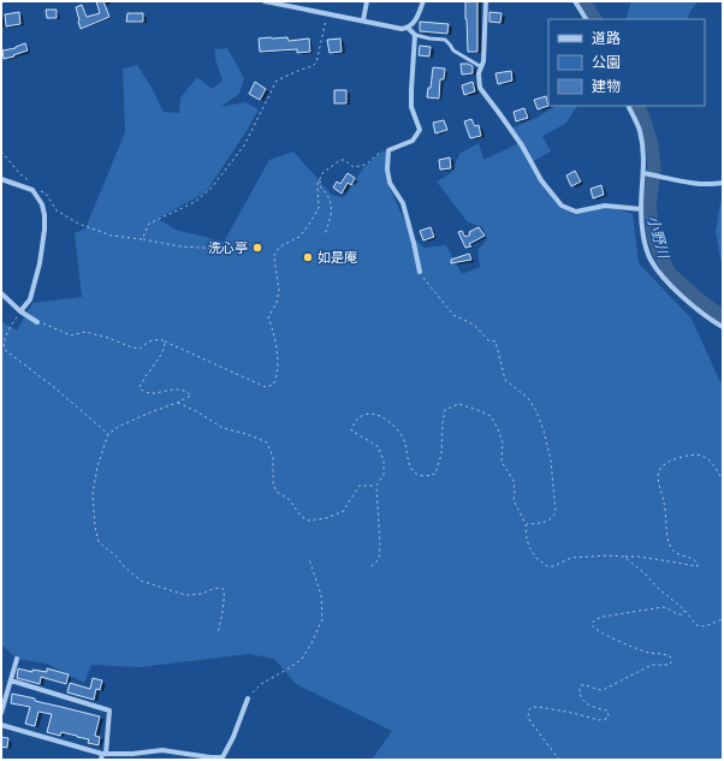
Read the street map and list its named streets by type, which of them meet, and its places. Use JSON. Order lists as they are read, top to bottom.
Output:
{
  "water": ["小野川"],
  "places": ["洗心亭", "如是庵"],
  "legend": ["道路", "公園", "建物"]
}
